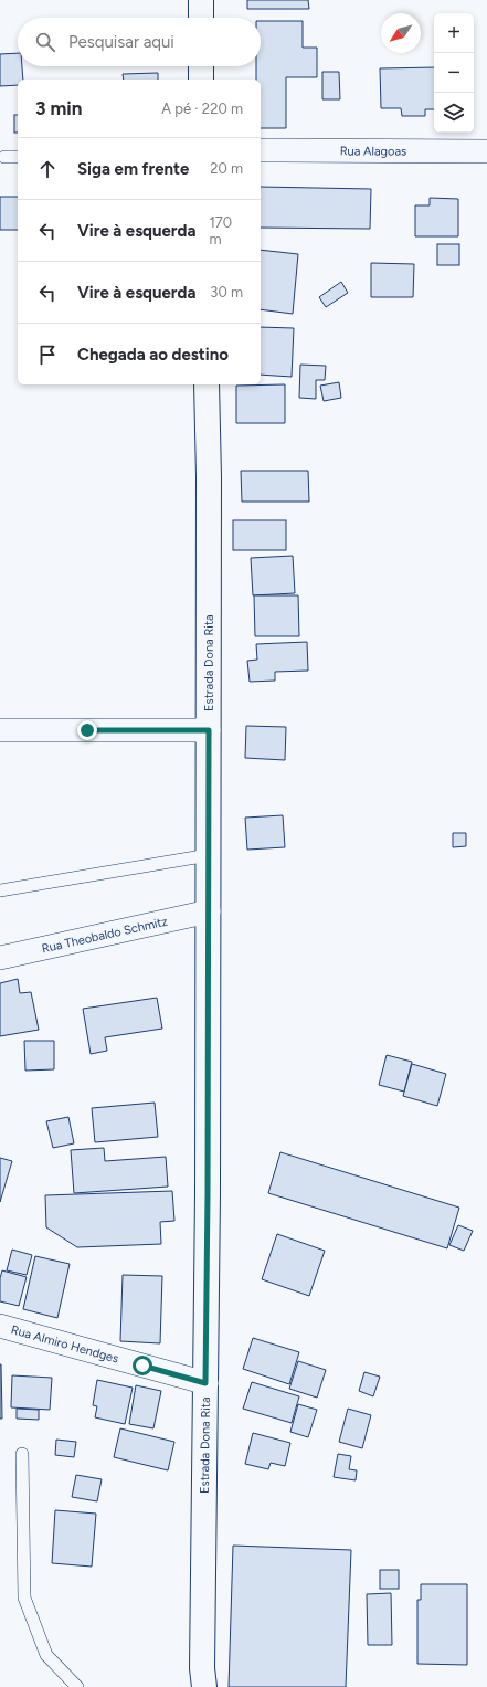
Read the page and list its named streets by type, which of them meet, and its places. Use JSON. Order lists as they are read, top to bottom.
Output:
{
  "streets": {
    "main road": ["Estrada Dona Rita"],
    "street": ["Rua Alagoas", "Rua Theobaldo Schmitz", "Rua Almiro Hendges"]
  },
  "crossings": [
    ["Estrada Dona Rita", "Rua Theobaldo Schmitz"],
    ["Estrada Dona Rita", "Rua Almiro Hendges"]
  ],
  "north": "bottom left",
  "page": {
    "map_buttons": ["+", "−"],
    "search": "Pesquisar aqui",
    "heading": ["3 min", "A pé · 220 m"],
    "list": [
      ["Siga em frente", "20 m"],
      ["Vire à esquerda", "170 m"],
      ["Vire à esquerda", "30 m"],
      "Chegada ao destino"
    ]
  }
}
